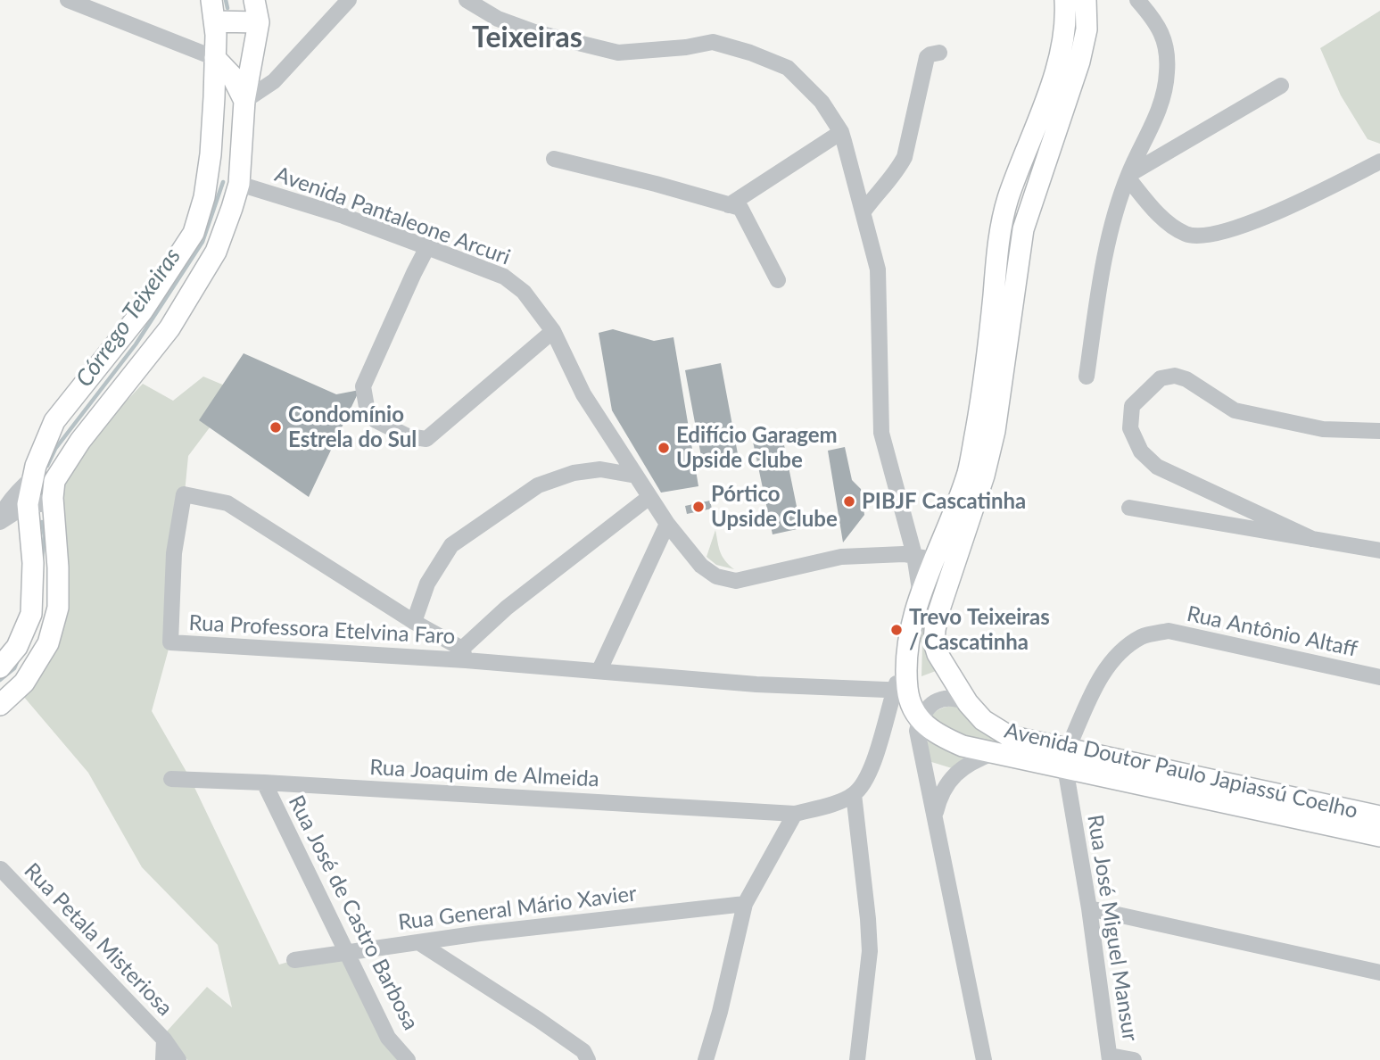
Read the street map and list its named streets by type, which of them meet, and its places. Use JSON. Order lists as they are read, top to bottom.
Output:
{
  "streets": {
    "main road": ["Avenida Doutor Paulo Japiassú Coelho"],
    "street": [
      "Avenida Pantaleone Arcuri",
      "Rua Professora Etelvina Faro",
      "Rua Antônio Altaff",
      "Rua Joaquim de Almeida",
      "Rua General Mário Xavier",
      "Rua José de Castro Barbosa",
      "Rua José Miguel Mansur",
      "Rua Petala Misteriosa"
    ]
  },
  "crossings": [
    ["Rua Antônio Altaff", "Avenida Doutor Paulo Japiassú Coelho"],
    ["Rua Antônio Altaff", "Rua José Miguel Mansur"],
    ["Avenida Doutor Paulo Japiassú Coelho", "Rua José Miguel Mansur"],
    ["Rua Joaquim de Almeida", "Rua José de Castro Barbosa"],
    ["Rua General Mário Xavier", "Rua José de Castro Barbosa"]
  ],
  "districts": ["Teixeiras"],
  "water": ["Córrego Teixeiras"],
  "places": [
    "Condomínio Estrela do Sul",
    "Edifício Garagem Upside Clube",
    "PIBJF Cascatinha",
    "Pórtico Upside Clube",
    "Trevo Teixeiras / Cascatinha"
  ]
}
